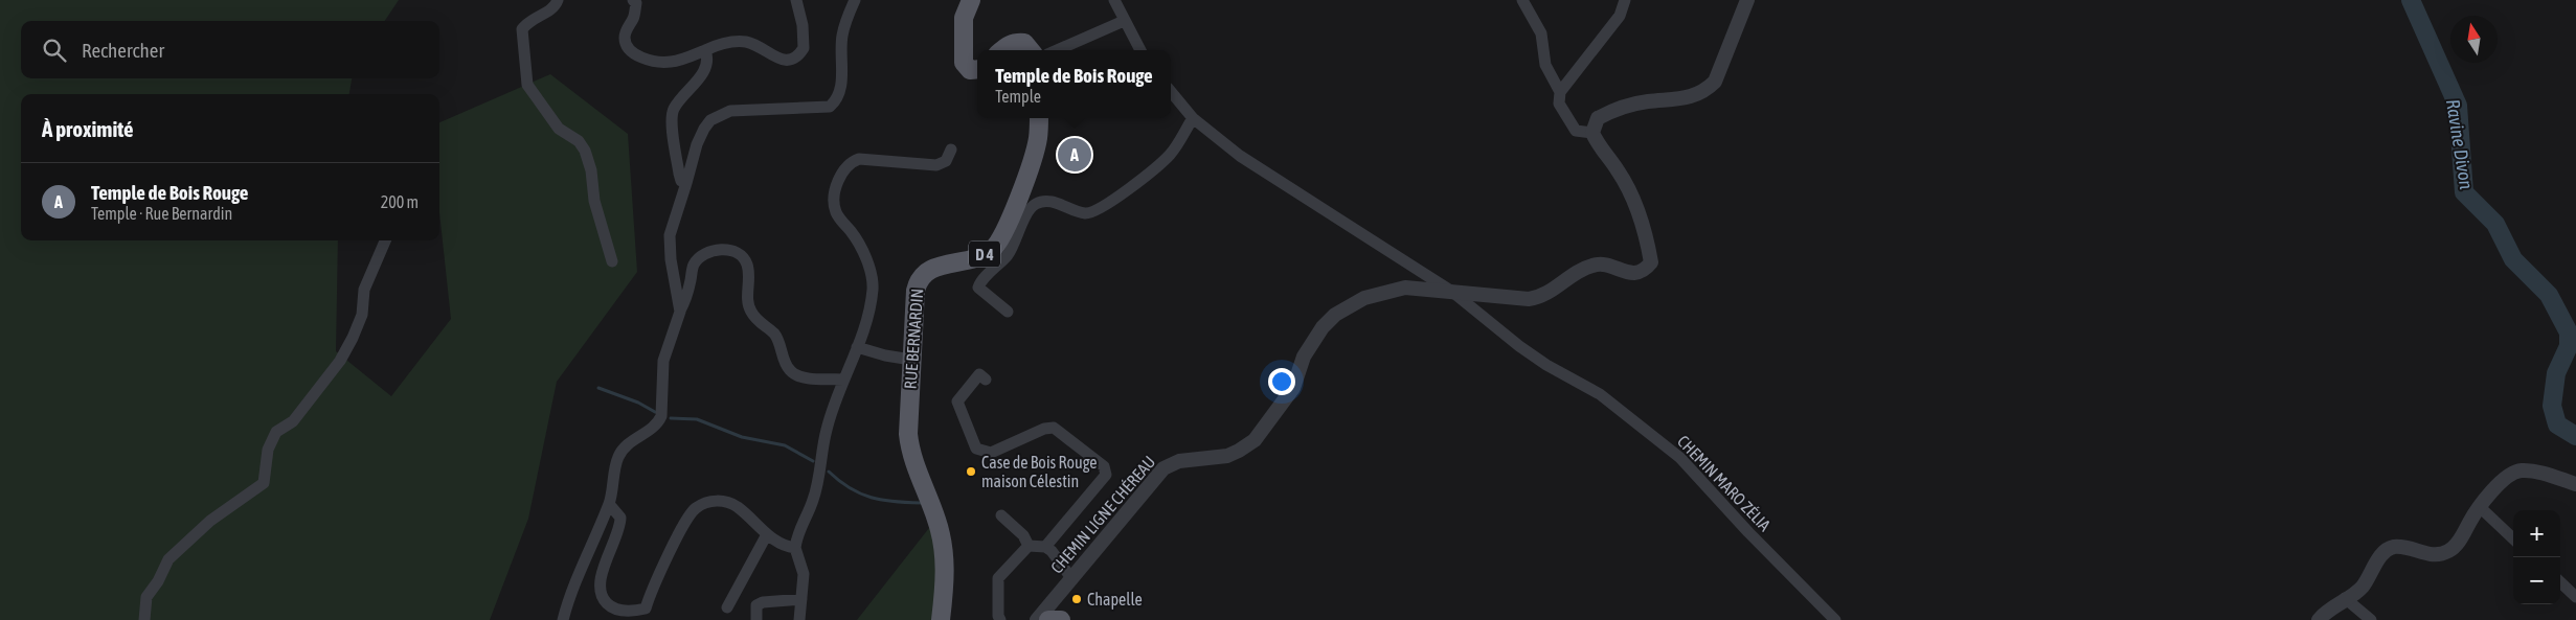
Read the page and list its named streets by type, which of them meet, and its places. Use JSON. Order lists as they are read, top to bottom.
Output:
{
  "streets": {
    "main road": ["D 4", "RUE BERNARDIN"],
    "street": ["CHEMIN MARO ZÉLIA", "CHEMIN LIGNE CHÉREAU"]
  },
  "crossings": [
    ["CHEMIN MARO ZÉLIA", "CHEMIN LIGNE CHÉREAU"]
  ],
  "water": ["Ravine Divon"],
  "places": ["Case de Bois Rouge maison Célestin", "Chapelle"],
  "north": "top",
  "page": {
    "search": "Rechercher",
    "popup": ["Temple de Bois Rouge", "Temple"],
    "heading": "À proximité",
    "pins": "A",
    "list": [
      {
        "mark": "A",
        "name": "Temple de Bois Rouge",
        "note": "Temple · Rue Bernardin",
        "value": "200 m"
      }
    ],
    "map_buttons": ["+", "−"]
  }
}
